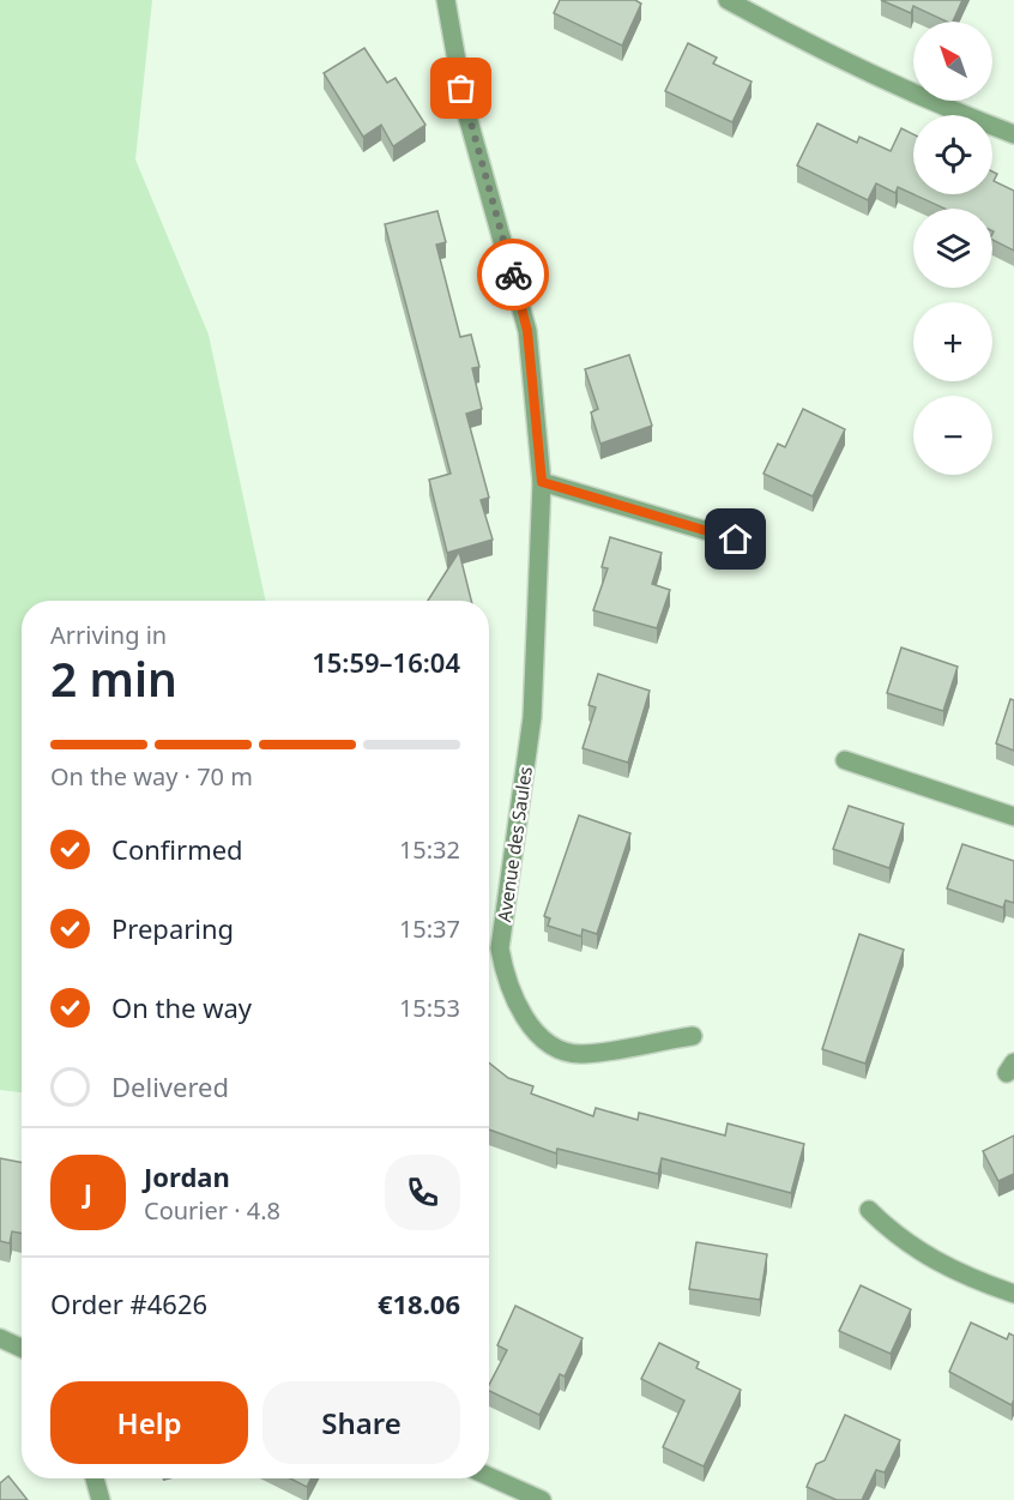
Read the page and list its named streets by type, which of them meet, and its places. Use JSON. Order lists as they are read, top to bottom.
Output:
{
  "streets": {
    "street": ["Avenue des Saules"]
  },
  "north": "top left",
  "page": {
    "map_buttons": ["+", "−"],
    "heading": ["2 min", "Arriving in", "15:59–16:04"],
    "panel": [
      "Jordan",
      "Courier · 4.8",
      "Order #4626",
      "€18.06"
    ],
    "bar": "On the way · 70 m",
    "list": [
      ["Confirmed", "15:32"],
      ["Preparing", "15:37"],
      ["On the way", "15:53"],
      "Delivered"
    ],
    "round": "J",
    "buttons": ["Help", "Share"]
  }
}
